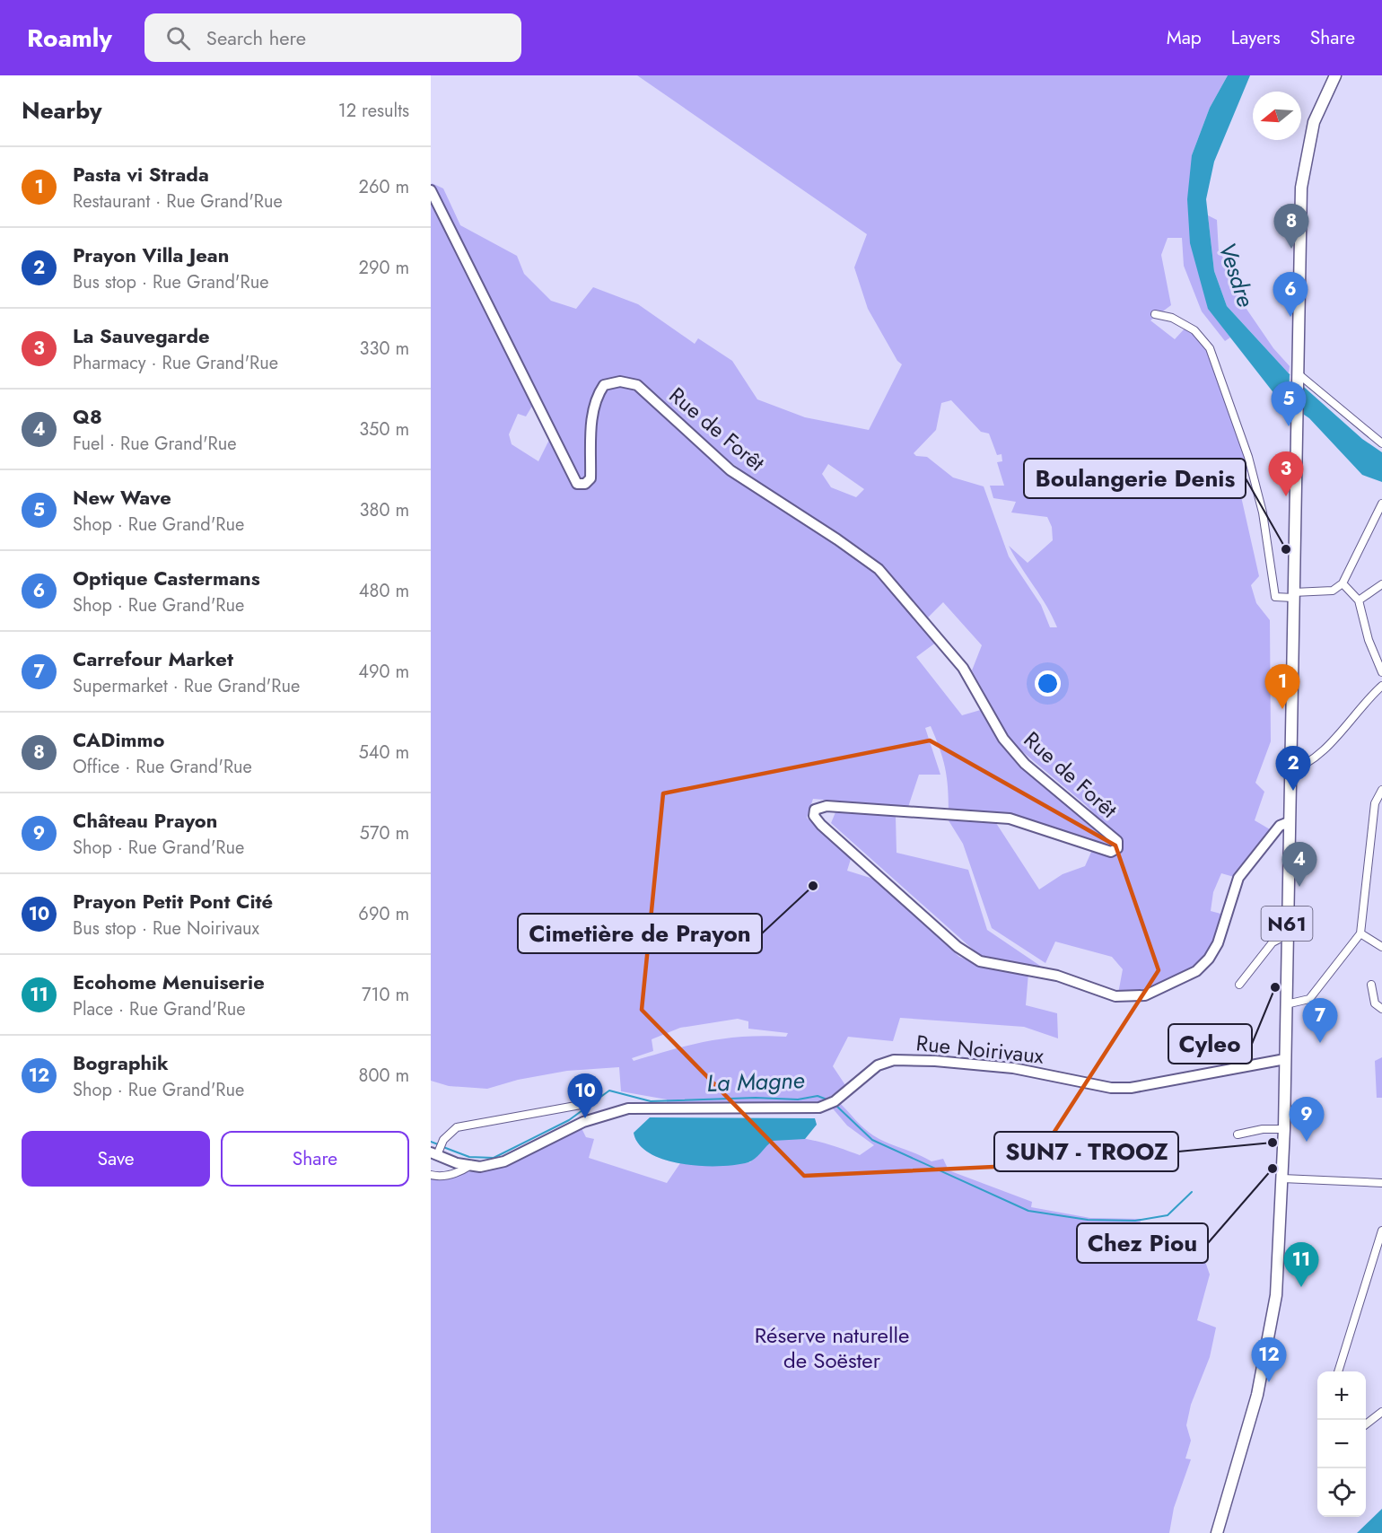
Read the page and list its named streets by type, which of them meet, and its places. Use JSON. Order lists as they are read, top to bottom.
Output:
{
  "streets": {
    "main road": ["N61"],
    "street": ["Rue de Forêt", "Rue Noirivaux"]
  },
  "crossings": [
    ["Rue de Forêt", "N61"],
    ["N61", "Rue Noirivaux"]
  ],
  "water": ["Vesdre", "La Magne"],
  "parks": ["Réserve naturelle de Soëster"],
  "places": [
    "Boulangerie Denis",
    "Cimetière de Prayon",
    "Cyleo",
    "SUN7 - TROOZ",
    "Chez Piou"
  ],
  "north": "left",
  "page": {
    "header": "Roamly",
    "search": "Search here",
    "nav": ["Map", "Layers", "Share"],
    "heading": ["Nearby", "12 results"],
    "list": [
      {
        "mark": "1",
        "name": "Pasta vi Strada",
        "note": "Restaurant · Rue Grand'Rue",
        "value": "260 m"
      },
      {
        "mark": "2",
        "name": "Prayon Villa Jean",
        "note": "Bus stop · Rue Grand'Rue",
        "value": "290 m"
      },
      {
        "mark": "3",
        "name": "La Sauvegarde",
        "note": "Pharmacy · Rue Grand'Rue",
        "value": "330 m"
      },
      {
        "mark": "4",
        "name": "Q8",
        "note": "Fuel · Rue Grand'Rue",
        "value": "350 m"
      },
      {
        "mark": "5",
        "name": "New Wave",
        "note": "Shop · Rue Grand'Rue",
        "value": "380 m"
      },
      {
        "mark": "6",
        "name": "Optique Castermans",
        "note": "Shop · Rue Grand'Rue",
        "value": "480 m"
      },
      {
        "mark": "7",
        "name": "Carrefour Market",
        "note": "Supermarket · Rue Grand'Rue",
        "value": "490 m"
      },
      {
        "mark": "8",
        "name": "CADimmo",
        "note": "Office · Rue Grand'Rue",
        "value": "540 m"
      },
      {
        "mark": "9",
        "name": "Château Prayon",
        "note": "Shop · Rue Grand'Rue",
        "value": "570 m"
      },
      {
        "mark": "10",
        "name": "Prayon Petit Pont Cité",
        "note": "Bus stop · Rue Noirivaux",
        "value": "690 m"
      },
      {
        "mark": "11",
        "name": "Ecohome Menuiserie",
        "note": "Place · Rue Grand'Rue",
        "value": "710 m"
      },
      {
        "mark": "12",
        "name": "Bographik",
        "note": "Shop · Rue Grand'Rue",
        "value": "800 m"
      }
    ],
    "pins": [
      "8",
      "6",
      "5",
      "3",
      "1",
      "2",
      "4",
      "7",
      "10",
      "9",
      "11",
      "12"
    ],
    "buttons": ["Save", "Share"],
    "map_buttons": ["+", "−"]
  }
}
